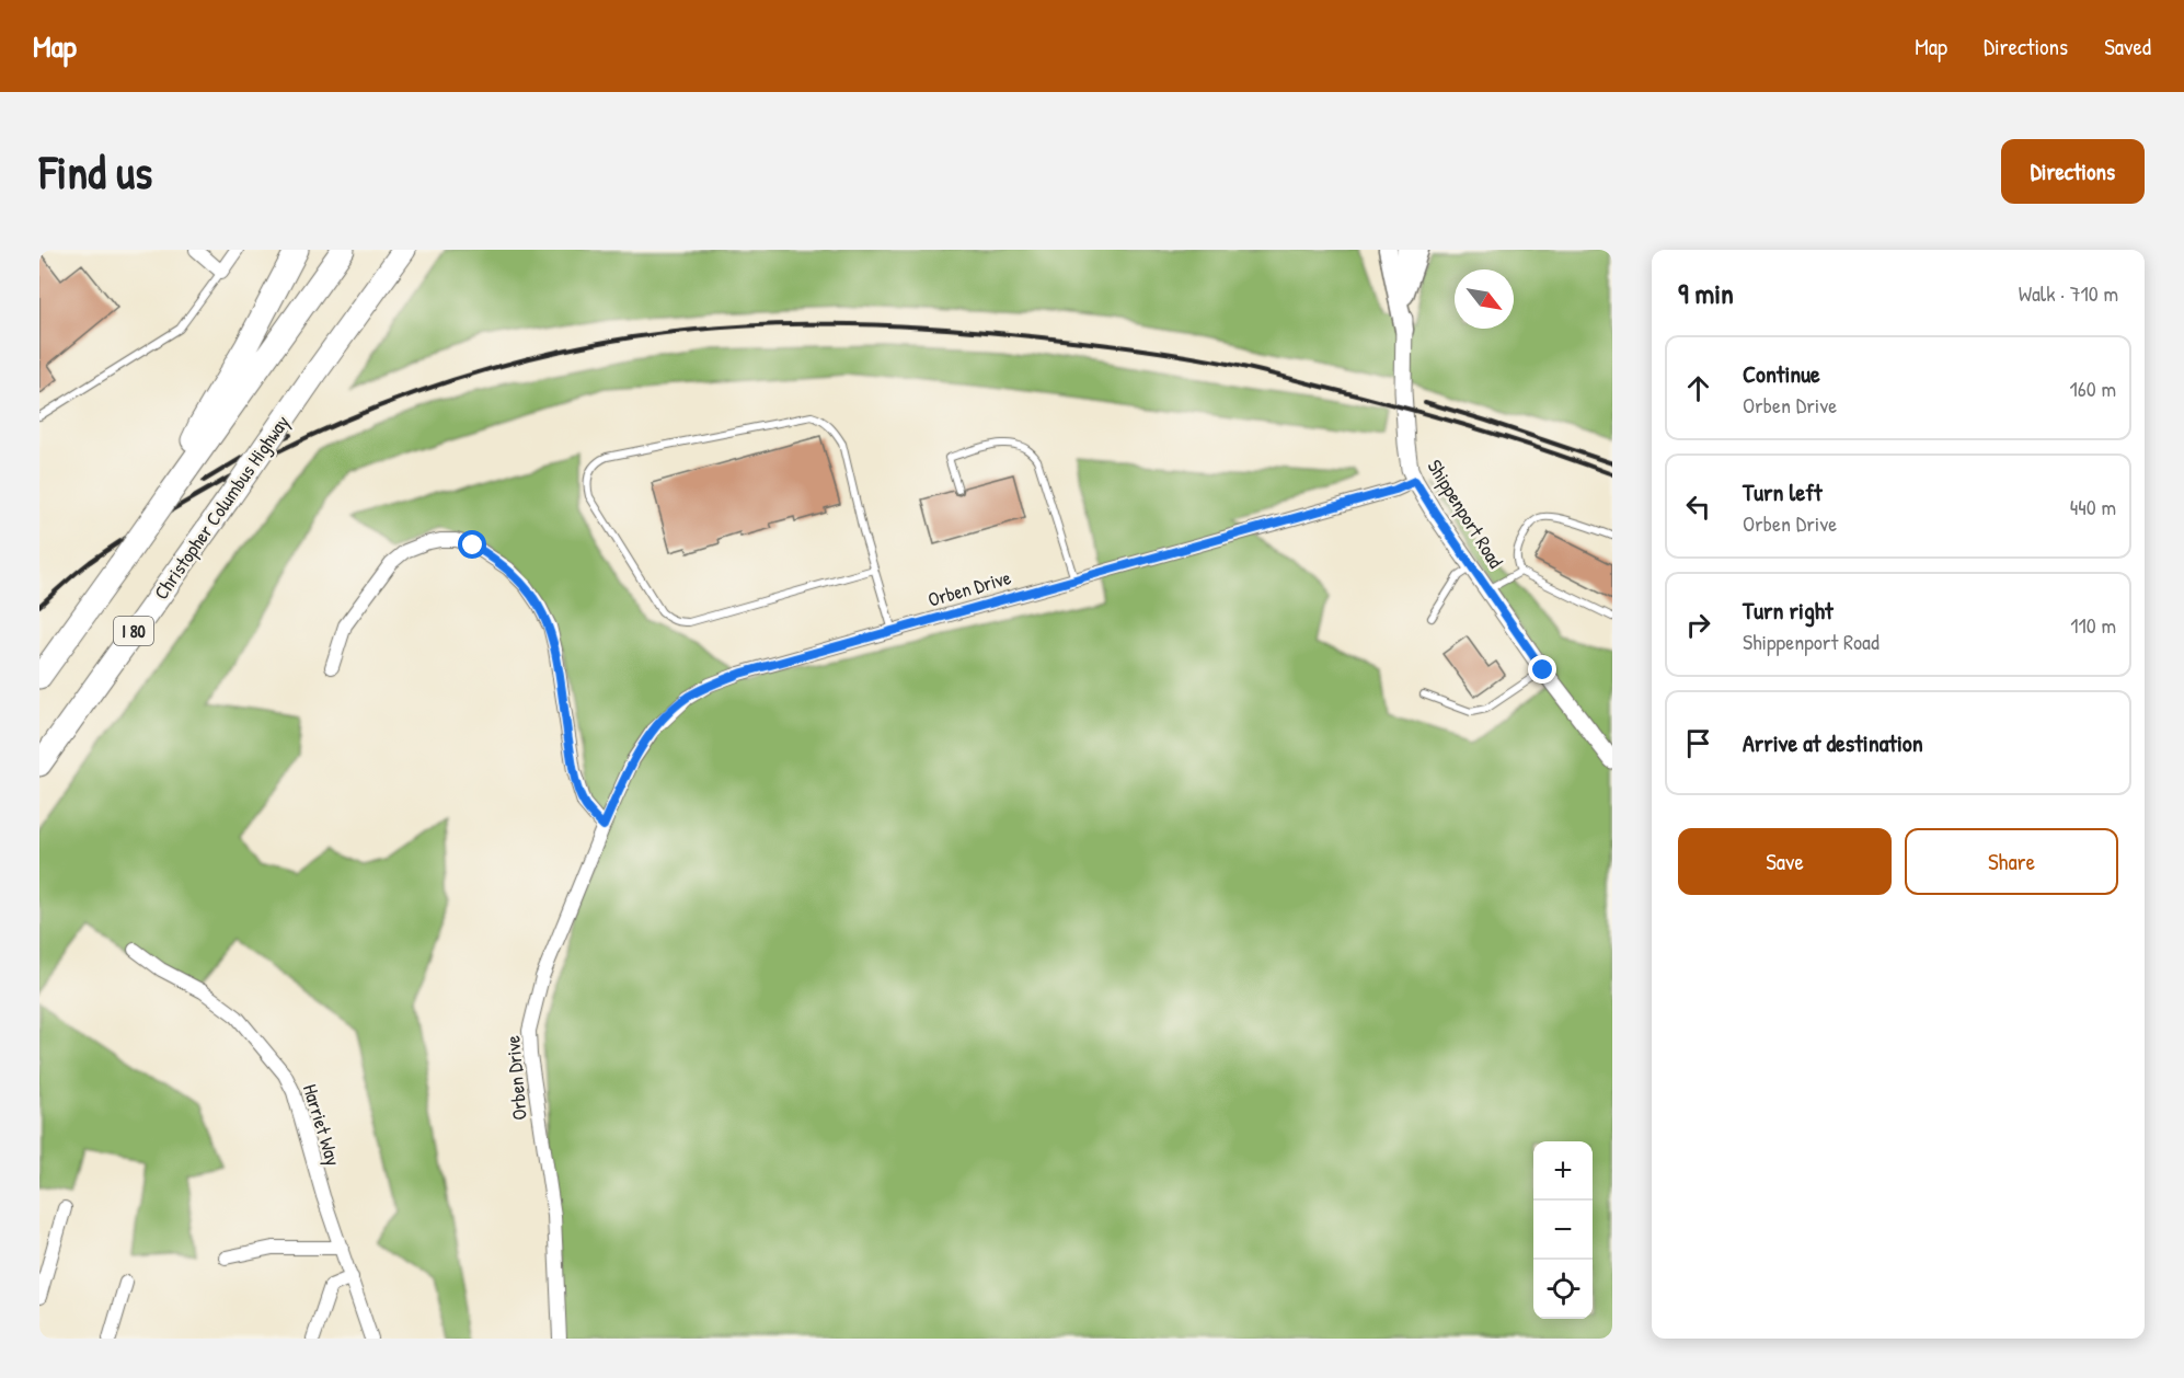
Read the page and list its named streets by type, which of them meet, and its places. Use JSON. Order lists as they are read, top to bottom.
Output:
{
  "streets": {
    "highway": ["Christopher Columbus Highway", "I 80"],
    "street": ["Shippenport Road", "Orben Drive", "Harriet Way"]
  },
  "crossings": [
    ["Shippenport Road", "Orben Drive"]
  ],
  "north": "bottom right",
  "page": {
    "header": "Map",
    "nav": ["Map", "Directions", "Saved"],
    "buttons": [
      "Directions",
      ["Save", "Share"]
    ],
    "title": "Find us",
    "heading": ["9 min", "Walk · 710 m"],
    "list": [
      ["Continue", "Orben Drive", "160 m"],
      ["Turn left", "Orben Drive", "440 m"],
      ["Turn right", "Shippenport Road", "110 m"],
      "Arrive at destination"
    ],
    "map_buttons": ["+", "−"]
  }
}
